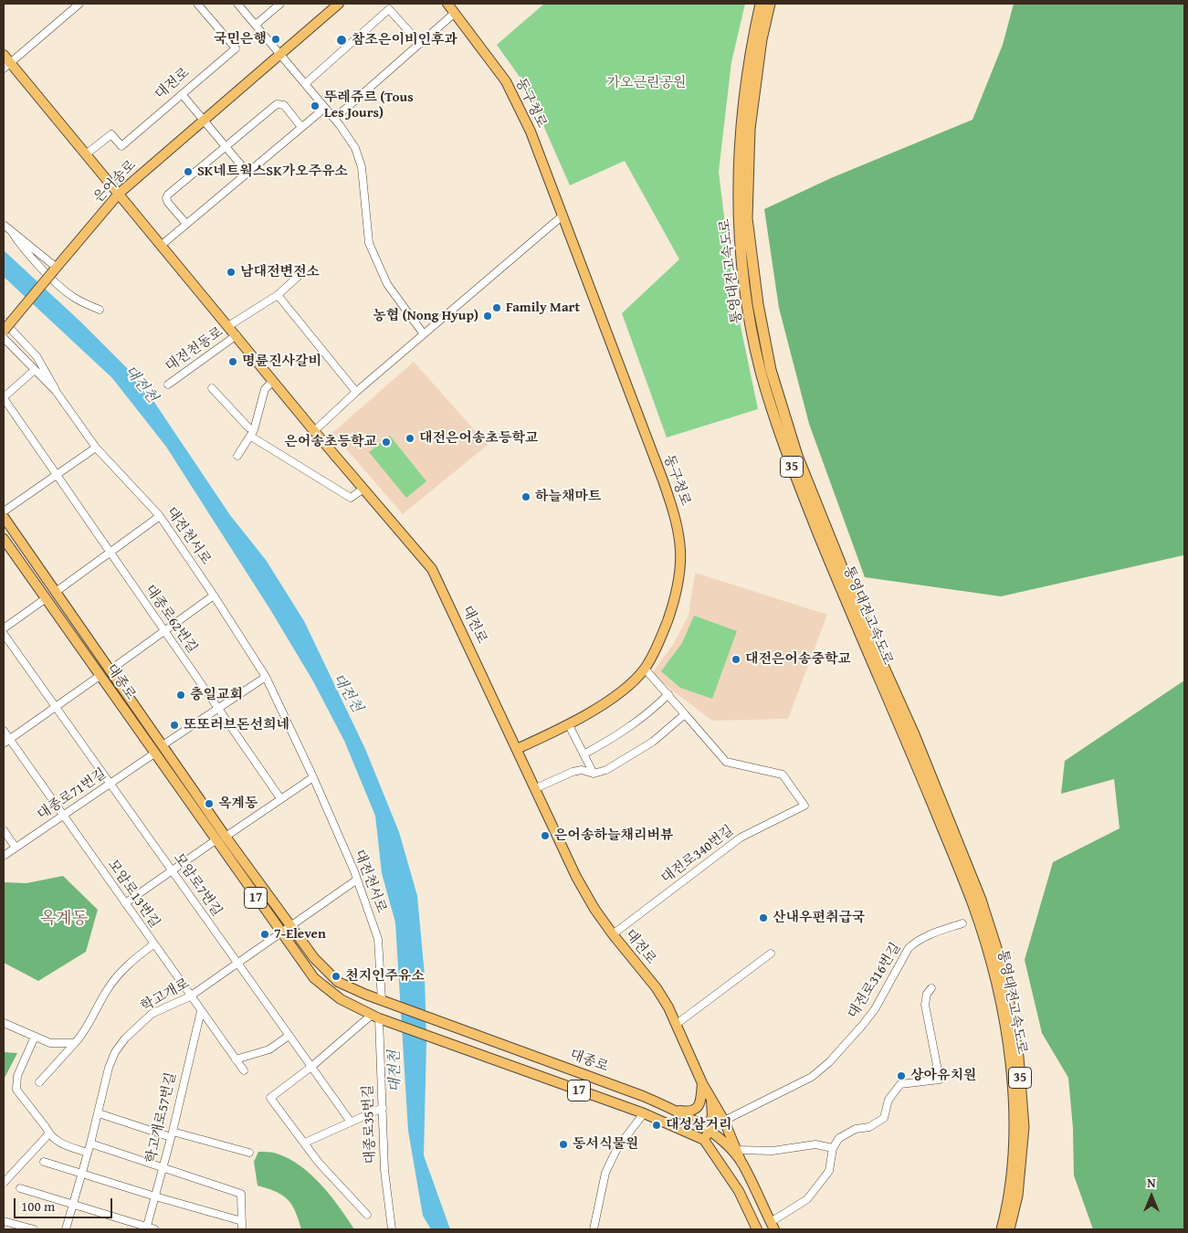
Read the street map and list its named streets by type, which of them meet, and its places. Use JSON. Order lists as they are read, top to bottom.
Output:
{
  "streets": {
    "highway": ["통영대전고속도로", "35"],
    "main road": [
      "대전로",
      "동구청로",
      "은어송로",
      "대종로",
      "17"
    ],
    "street": [
      "대전천동로",
      "대전천서로",
      "대종로62번길",
      "대종로71번길",
      "대전로340번길",
      "모암로7번길",
      "모암로13번길",
      "대전로316번길",
      "학고개로",
      "학고개로57번길",
      "대종로35번길"
    ]
  },
  "crossings": [
    ["대전로", "동구청로"],
    ["대전로", "은어송로"],
    ["대전로", "대전천동로"],
    ["대전로", "대전로340번길"],
    ["대전로", "17"],
    ["대전로", "대전로316번길"],
    ["대전천서로", "대종로"],
    ["대종로62번길", "대종로"],
    ["대종로", "대종로71번길"],
    ["대종로", "17"],
    ["대종로", "학고개로"],
    ["대종로", "대종로35번길"],
    ["대종로71번길", "모암로7번길"],
    ["대종로71번길", "모암로13번길"],
    ["모암로7번길", "학고개로"],
    ["모암로13번길", "학고개로"],
    ["모암로13번길", "학고개로57번길"],
    ["17", "대종로35번길"]
  ],
  "districts": ["옥계동"],
  "water": ["대전천"],
  "parks": ["가오근린공원"],
  "places": [
    "국민은행",
    "참조은이비인후과",
    "뚜레쥬르 (Tous Les Jours)",
    "SK네트웍스SK가오주유소",
    "남대전변전소",
    "Family Mart",
    "농협 (Nong Hyup)",
    "명륜진사갈비",
    "대전은어송초등학교",
    "은어송초등학교",
    "하늘채마트",
    "대전은어송중학교",
    "충일교회",
    "또또러브돈선희네",
    "옥계동",
    "은어송하늘채리버뷰",
    "산내우편취급국",
    "7-Eleven",
    "천지인주유소",
    "상아유치원",
    "대성삼거리",
    "동서식물원"
  ],
  "scale_bar": "100 m",
  "north": "top"
}
